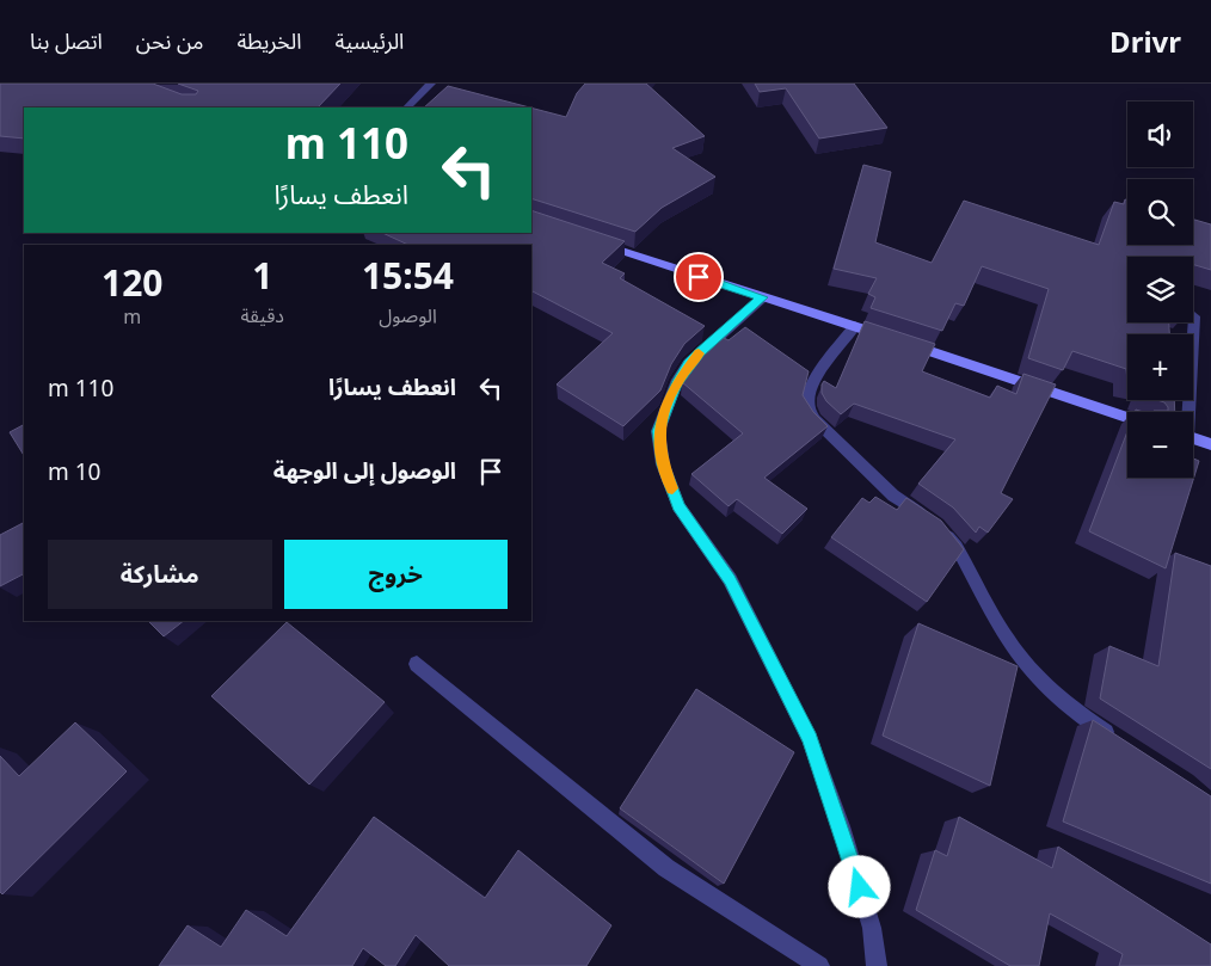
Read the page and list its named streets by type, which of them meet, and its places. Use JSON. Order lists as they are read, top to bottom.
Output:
{
  "page": {
    "header": "Drivr",
    "nav": [
      "الرئيسية",
      "الخريطة",
      "من نحن",
      "اتصل بنا"
    ],
    "map_buttons": ["+", "−"],
    "turn": ["110 m", "انعطف يسارًا"],
    "eta": [
      "15:54",
      "الوصول",
      "1",
      "دقيقة",
      "120",
      "m"
    ],
    "list": [
      {
        "name": "انعطف يسارًا",
        "value": "110 m"
      },
      {
        "name": "الوصول إلى الوجهة",
        "value": "10 m"
      }
    ],
    "buttons": ["خروج", "مشاركة"]
  }
}
